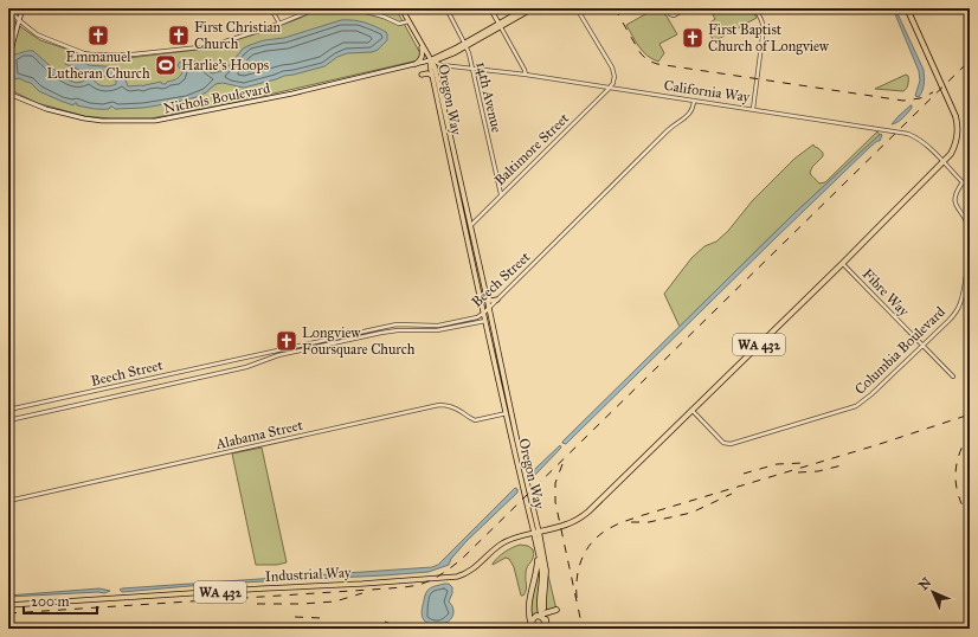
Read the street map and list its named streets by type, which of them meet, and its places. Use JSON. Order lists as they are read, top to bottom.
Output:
{
  "streets": {
    "highway": ["Oregon Way", "WA 432"],
    "main road": ["Nichols Boulevard", "Industrial Way"],
    "street": [
      "California Way",
      "14th Avenue",
      "Baltimore Street",
      "Beech Street",
      "Fibre Way",
      "Columbia Boulevard",
      "Alabama Street"
    ]
  },
  "crossings": [
    ["California Way", "14th Avenue"],
    ["California Way", "Nichols Boulevard"],
    ["California Way", "Oregon Way"],
    ["California Way", "Baltimore Street"],
    ["California Way", "Beech Street"],
    ["California Way", "WA 432"],
    ["California Way", "Columbia Boulevard"],
    ["14th Avenue", "Baltimore Street"],
    ["Nichols Boulevard", "Oregon Way"],
    ["Oregon Way", "Baltimore Street"],
    ["Oregon Way", "Beech Street"],
    ["Oregon Way", "WA 432"],
    ["Oregon Way", "Alabama Street"],
    ["Oregon Way", "Industrial Way"],
    ["Fibre Way", "WA 432"],
    ["Fibre Way", "Columbia Boulevard"],
    ["WA 432", "Columbia Boulevard"],
    ["WA 432", "Industrial Way"]
  ],
  "places": {
    "church": [
      "Emmanuel Lutheran Church",
      "First Christian Church",
      "First Baptist Church of Longview",
      "Longview Foursquare Church"
    ],
    "sports": ["Harlie's Hoops"]
  },
  "scale_bar": "200 m",
  "north": "top left"
}
